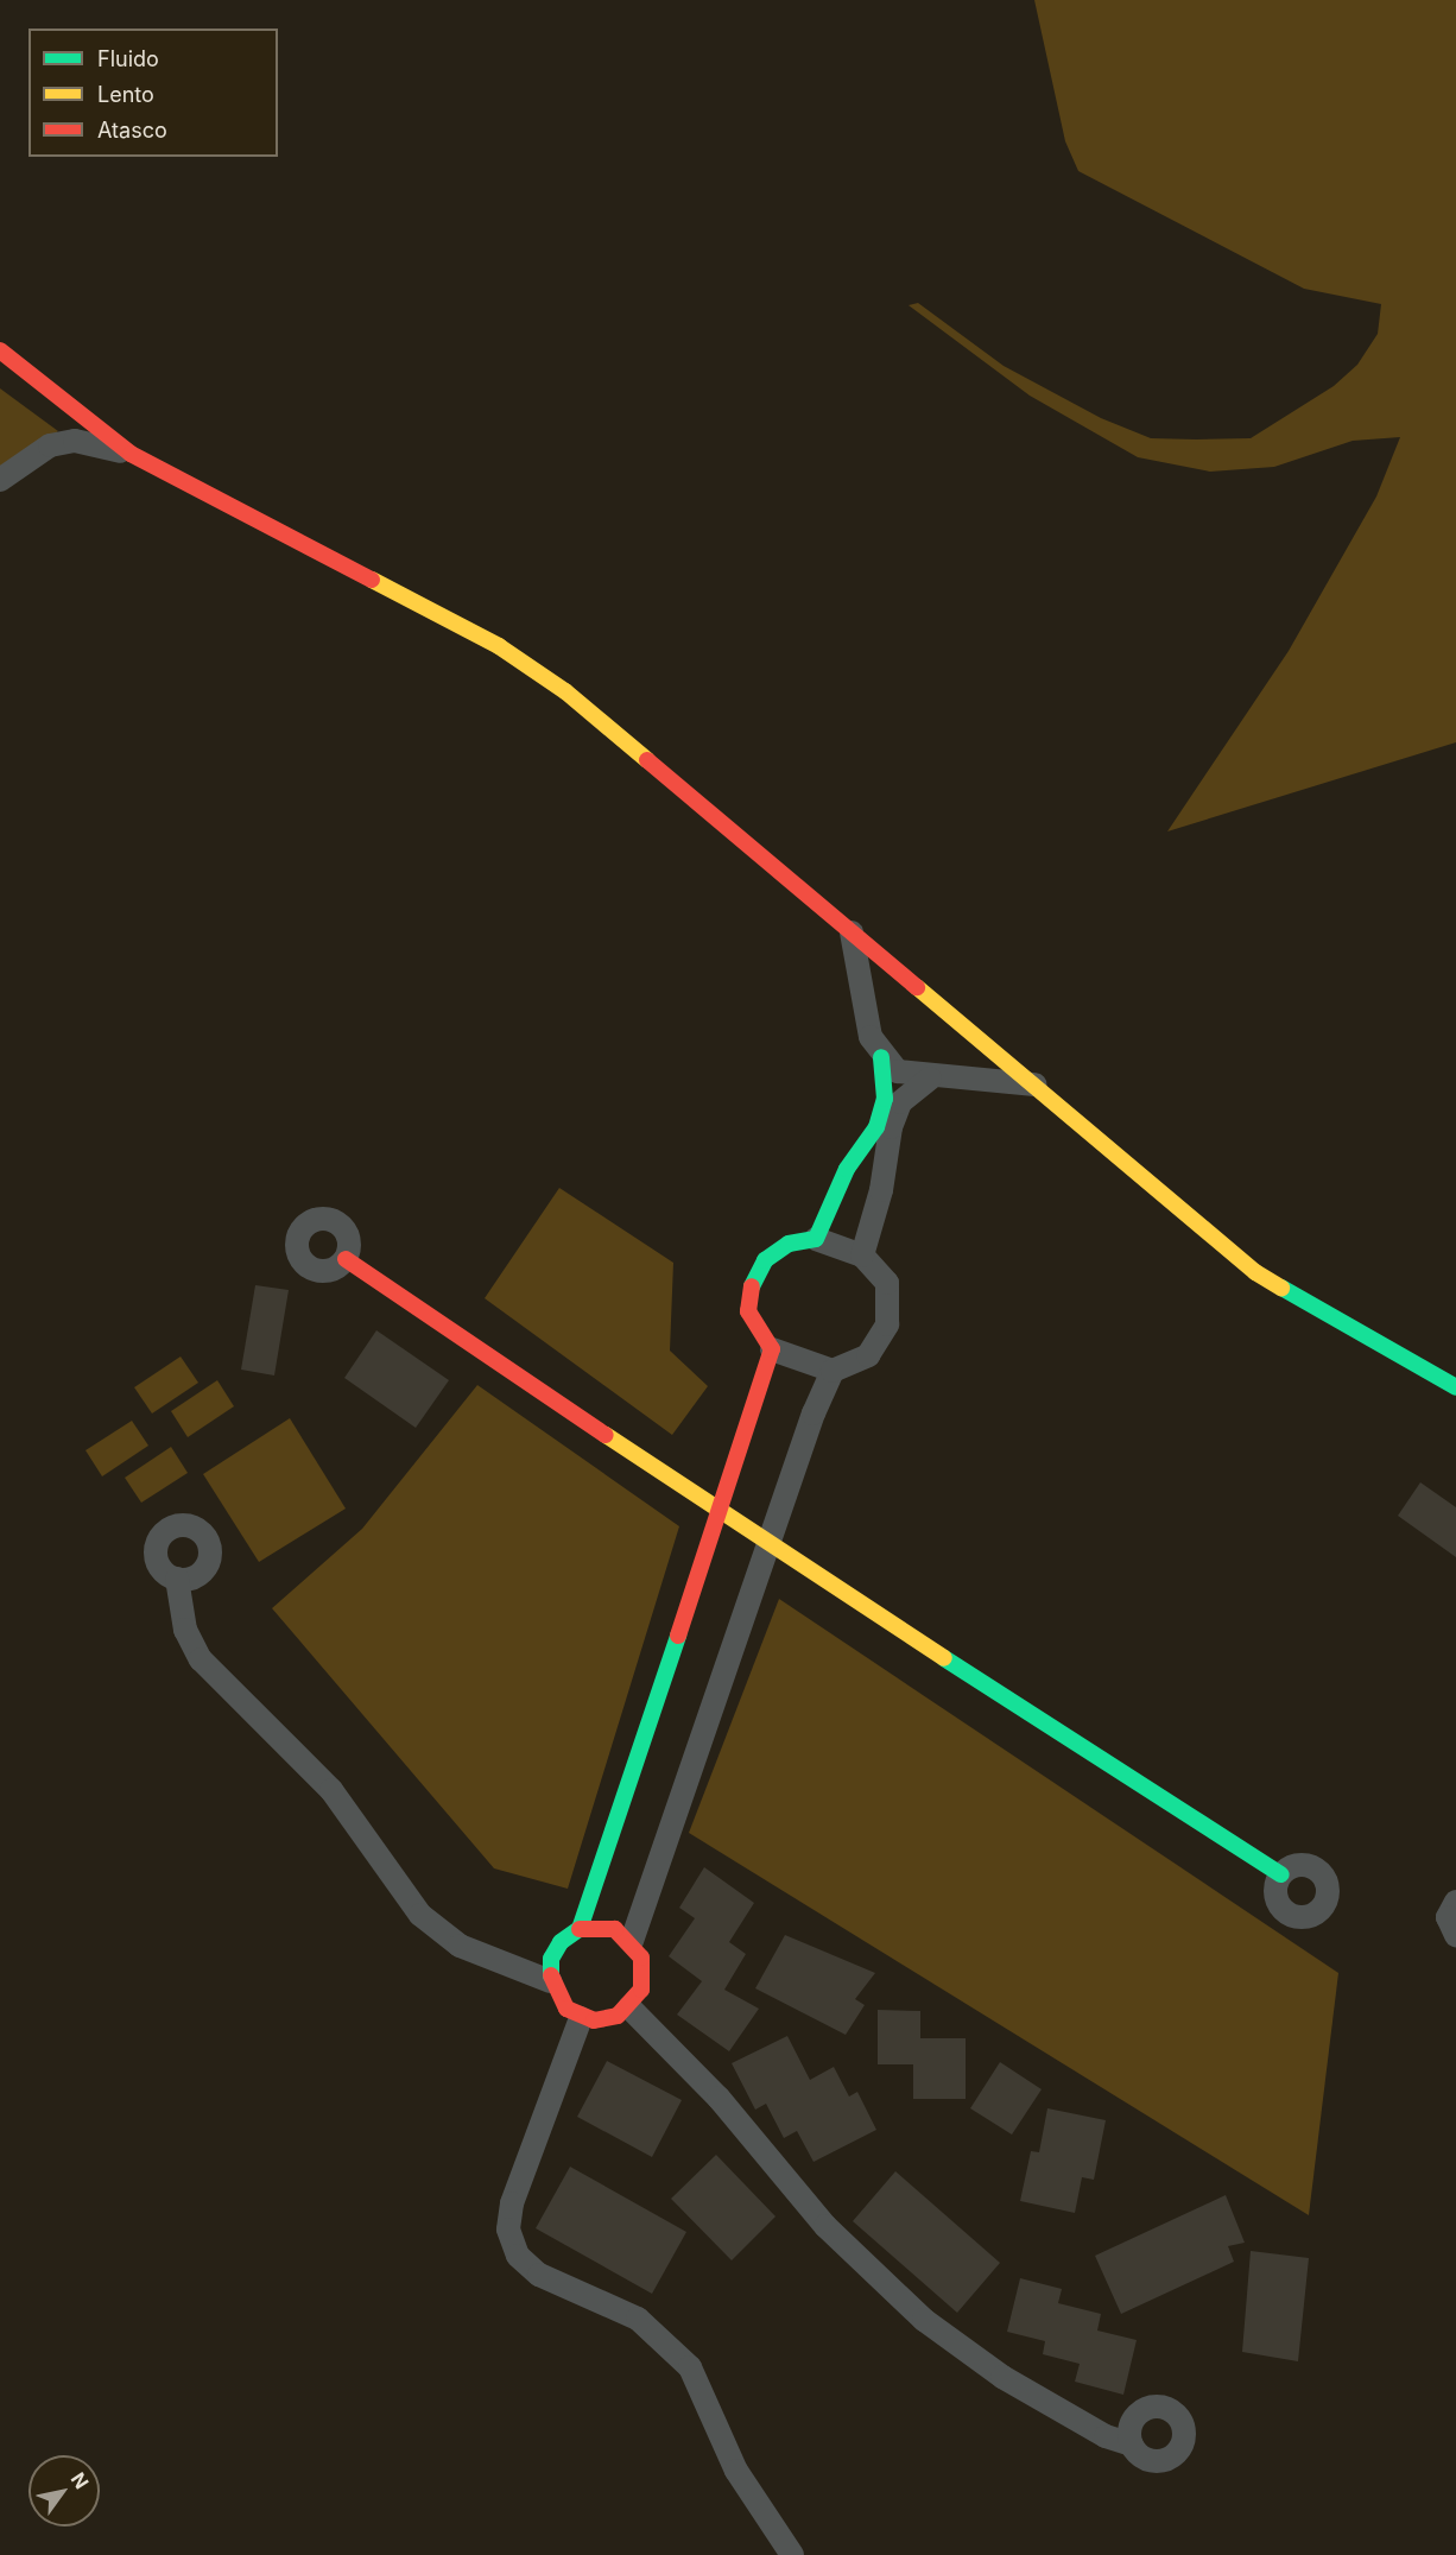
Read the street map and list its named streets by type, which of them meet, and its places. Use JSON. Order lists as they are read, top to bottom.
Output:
{
  "legend": ["Fluido", "Lento", "Atasco"],
  "north": "top right"
}
